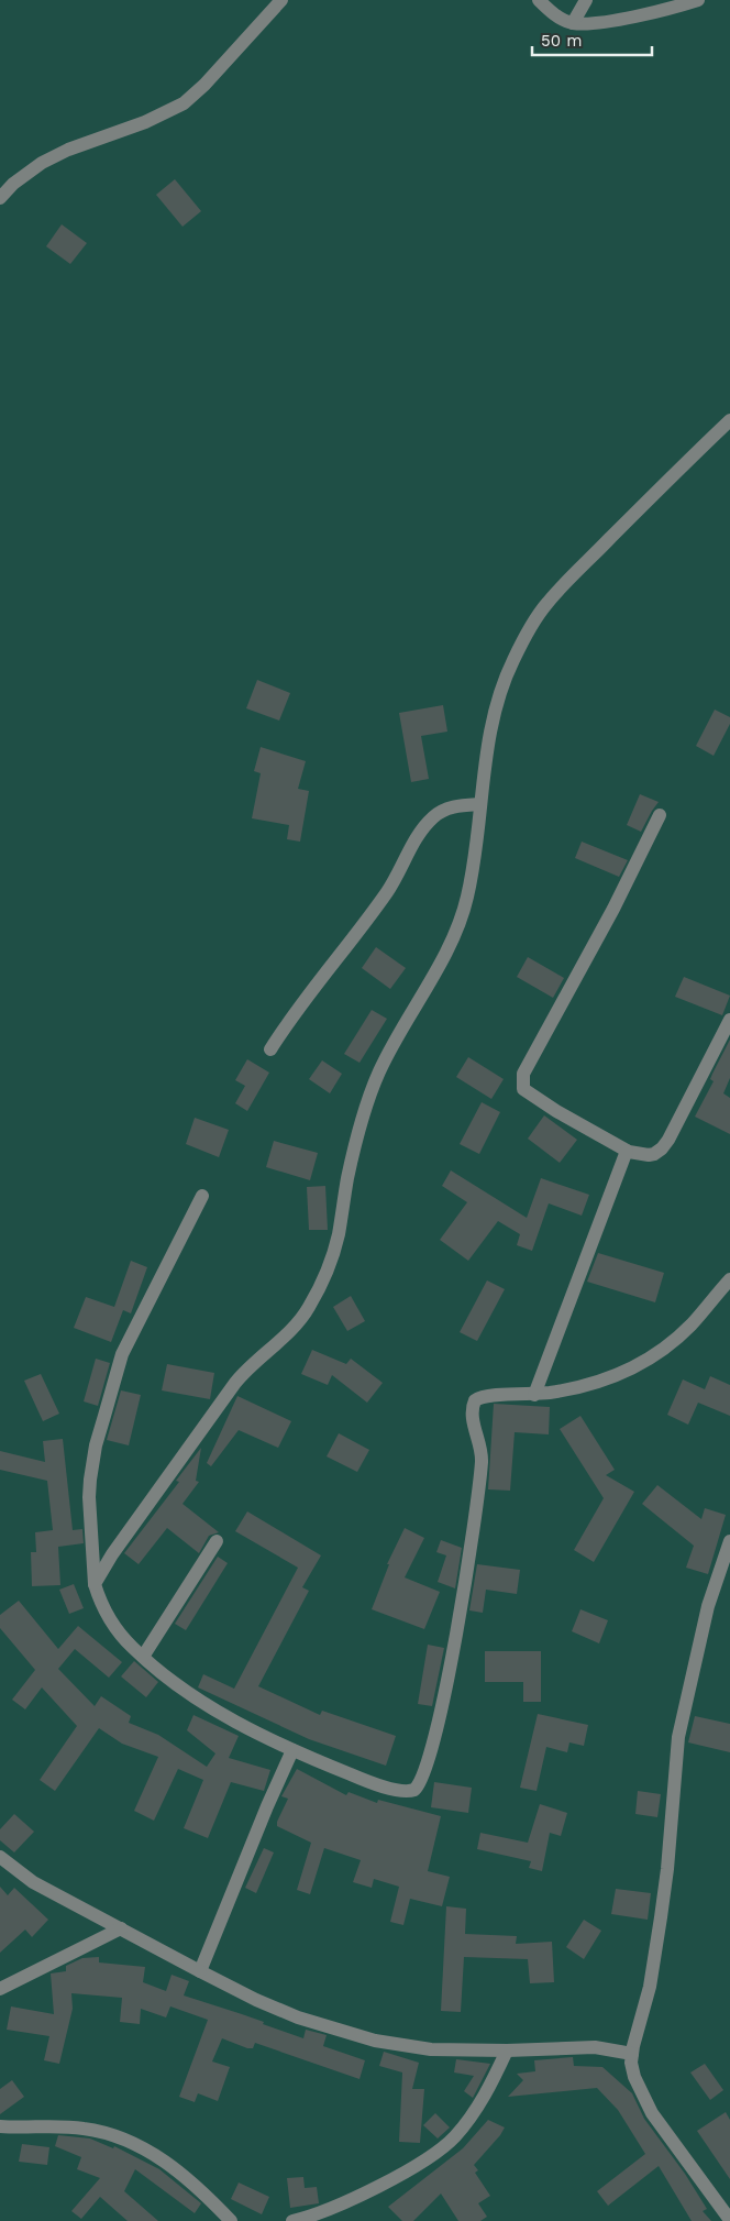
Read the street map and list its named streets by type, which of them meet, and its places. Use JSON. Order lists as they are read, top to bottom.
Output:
{
  "scale_bar": "50 m"
}
